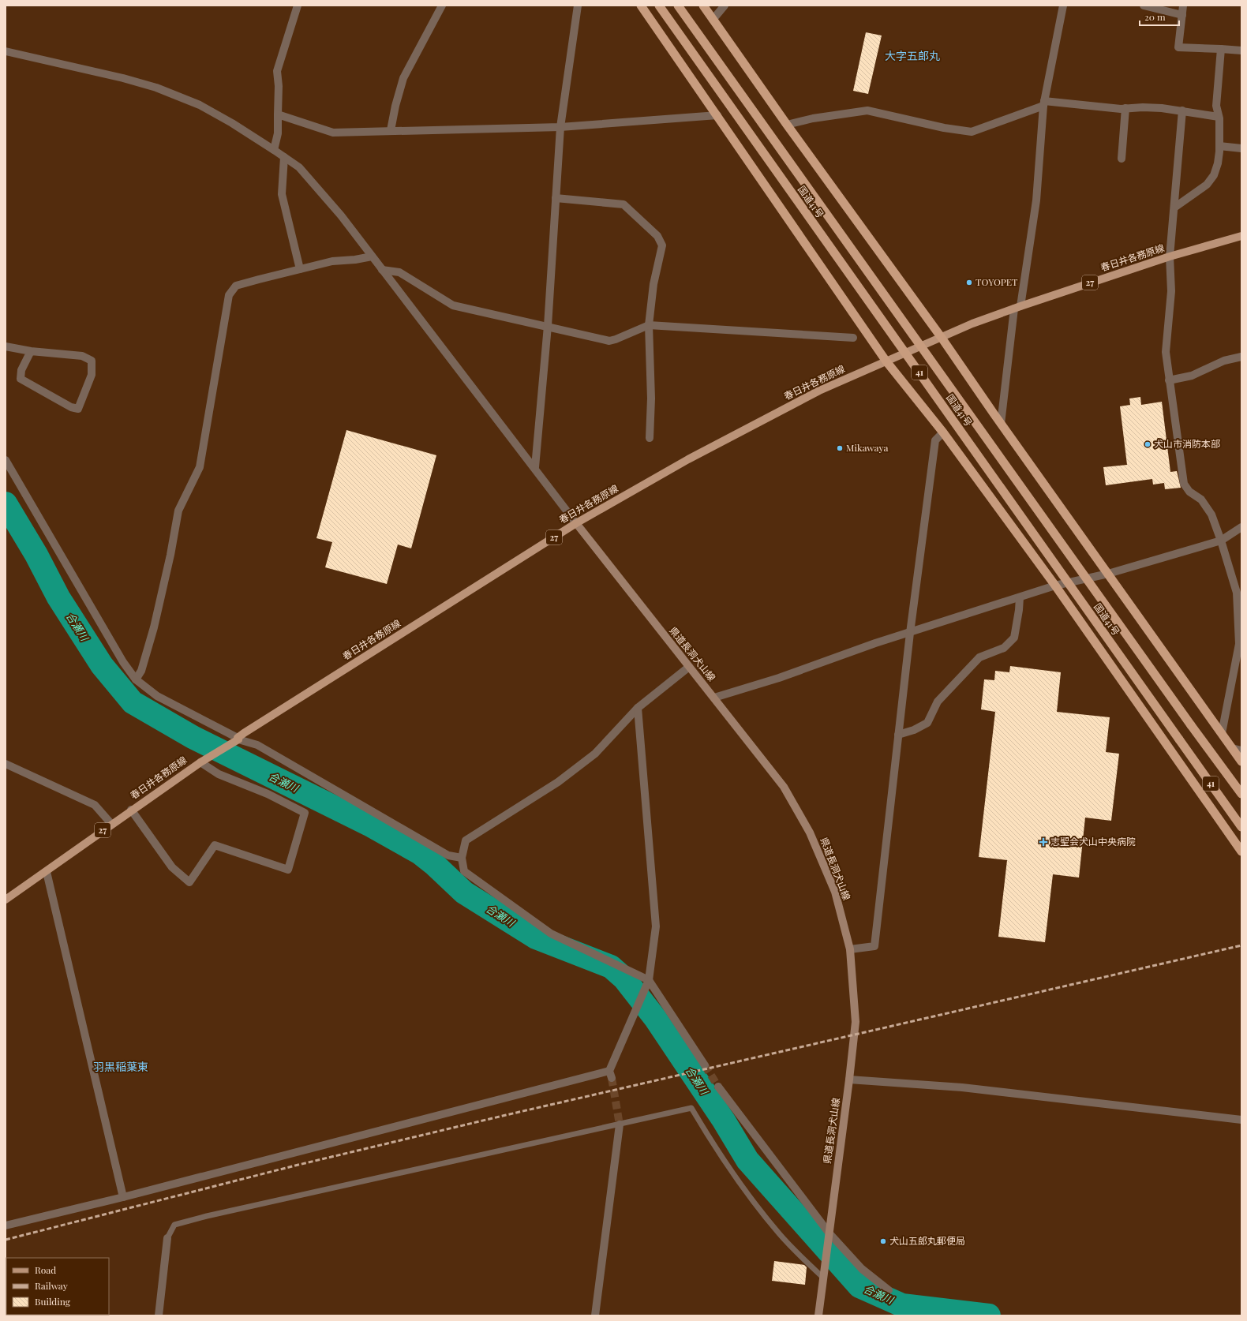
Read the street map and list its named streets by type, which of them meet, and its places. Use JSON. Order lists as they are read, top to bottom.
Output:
{
  "streets": {
    "highway": ["国道41号", "41"],
    "main road": ["春日井各務原線", "27", "県道長洞犬山線"]
  },
  "crossings": [
    ["春日井各務原線", "県道長洞犬山線"]
  ],
  "districts": ["大字五郎丸", "羽黒稲葉東"],
  "water": ["合瀬川"],
  "places": {
    "other": [
      "TOYOPET",
      "犬山市消防本部",
      "Mikawaya",
      "犬山五郎丸郵便局"
    ],
    "health": ["志聖会犬山中央病院"]
  },
  "legend": ["Road", "Railway", "Building"],
  "scale_bar": "20 m"
}
